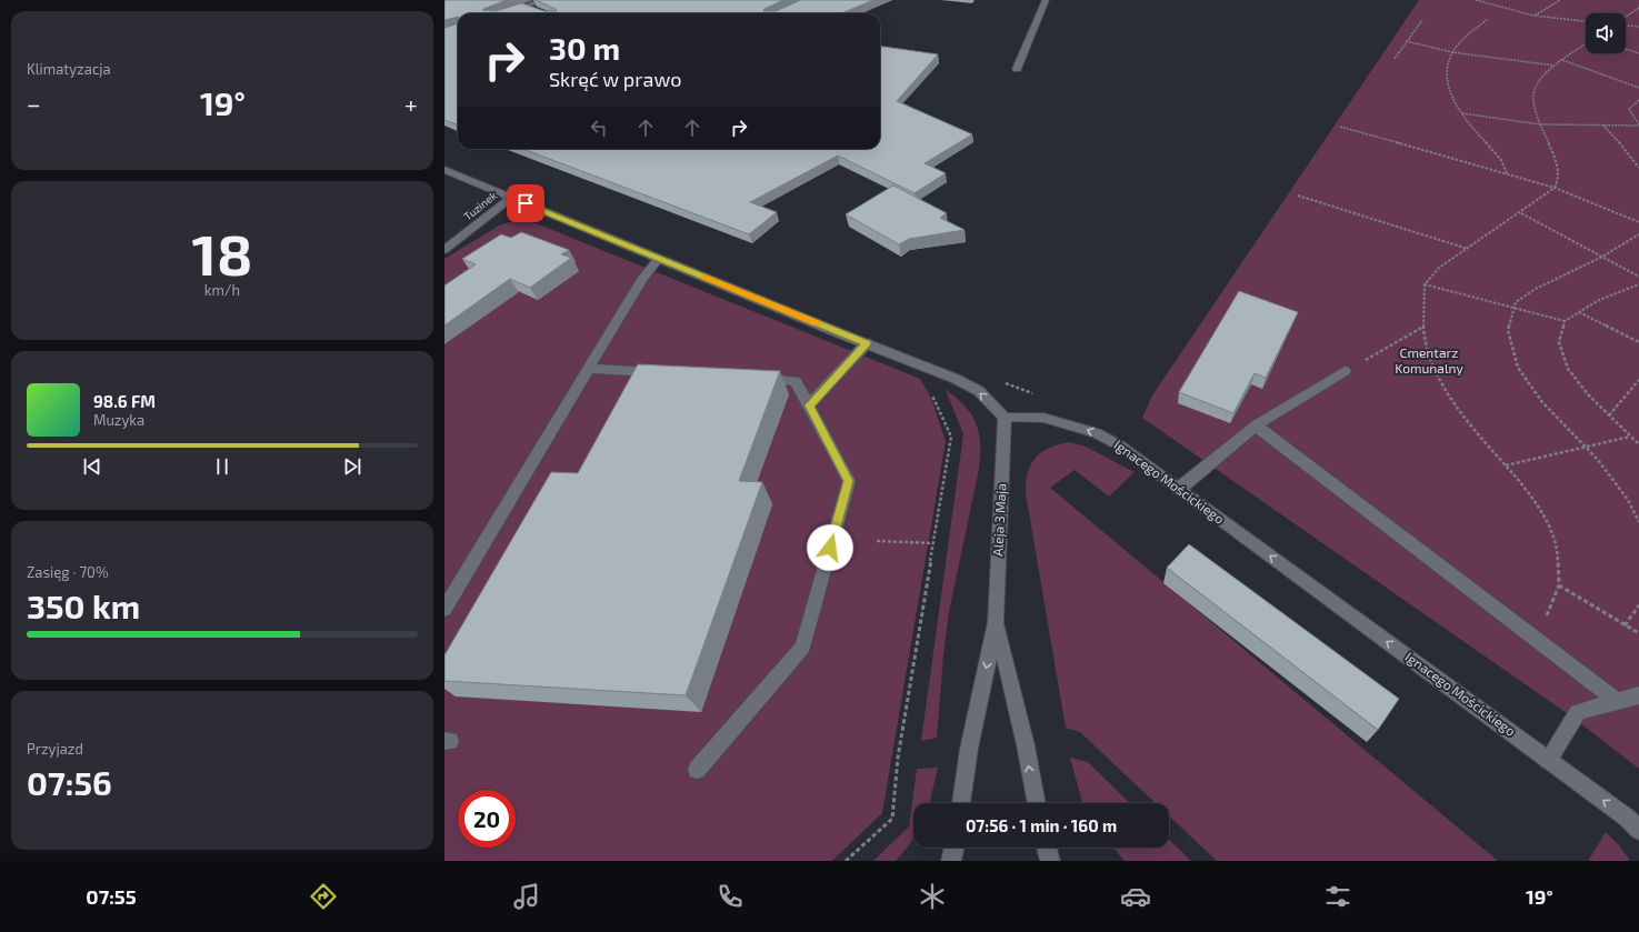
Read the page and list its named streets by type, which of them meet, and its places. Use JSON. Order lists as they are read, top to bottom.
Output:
{
  "streets": {
    "street": ["Tuzinek", "Ignacego Mościckiego", "Aleja 3 Maja"]
  },
  "crossings": [
    ["Ignacego Mościckiego", "Aleja 3 Maja"]
  ],
  "parks": ["Cmentarz Komunalny"],
  "page": {
    "tile": [
      "Klimatyzacja",
      ["18", "km/h"],
      ["Zasięg · 70%", "350 km"],
      ["Przyjazd", "07:56"]
    ],
    "turn": ["30 m", "Skręć w prawo"],
    "heat": ["−", "19°", "+"],
    "song": ["98.6 FM", "Muzyka"],
    "limit": "20",
    "trip": "07:56 · 1 min · 160 m",
    "tabs": ["07:55", "19°"]
  }
}
